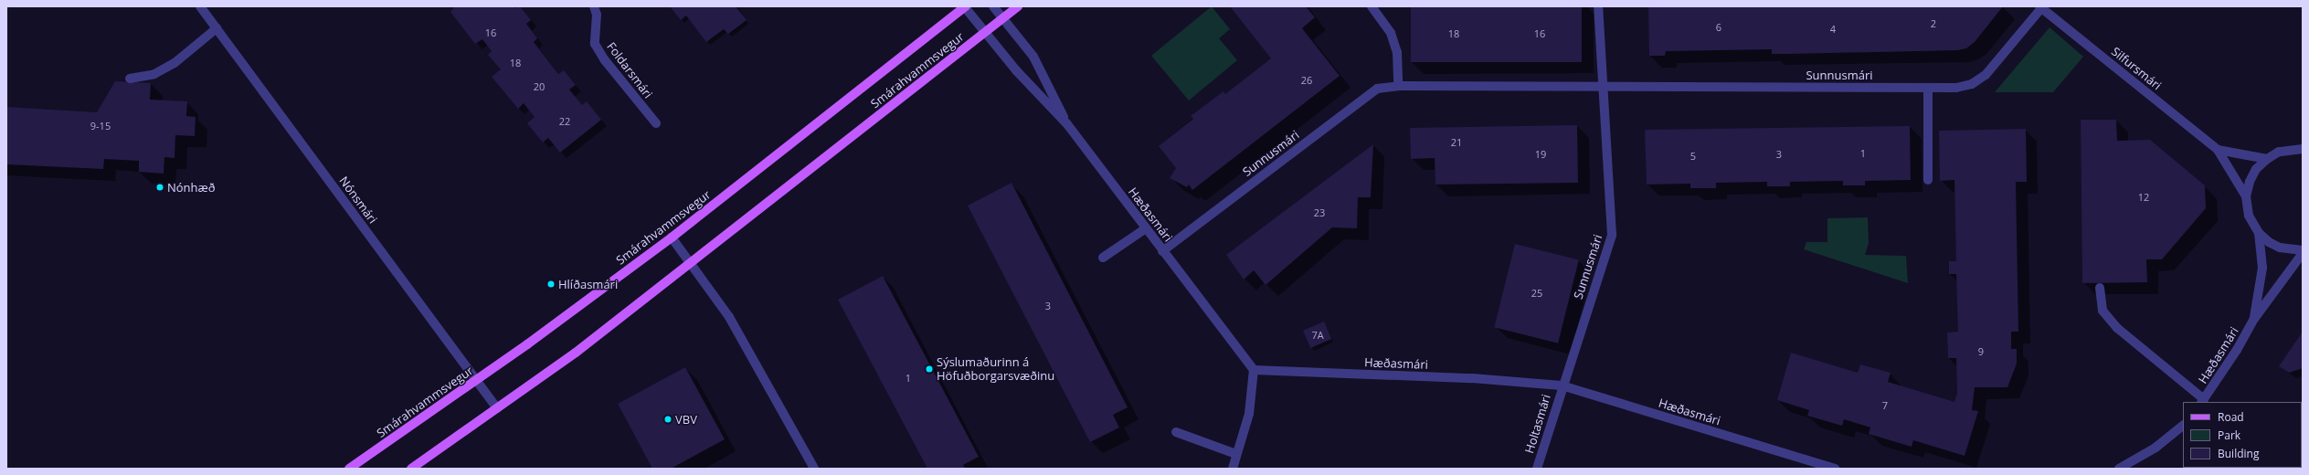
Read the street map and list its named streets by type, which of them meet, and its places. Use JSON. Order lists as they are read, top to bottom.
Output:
{
  "streets": {
    "main road": ["Smárahvammsvegur"],
    "street": [
      "Silfursmári",
      "Foldarsmári",
      "Sunnusmári",
      "Nónsmári",
      "Hæðasmári",
      "Holtasmári"
    ]
  },
  "crossings": [
    ["Silfursmári", "Sunnusmári"],
    ["Smárahvammsvegur", "Nónsmári"],
    ["Smárahvammsvegur", "Hæðasmári"],
    ["Sunnusmári", "Hæðasmári"],
    ["Sunnusmári", "Holtasmári"],
    ["Hæðasmári", "Holtasmári"]
  ],
  "places": [
    "Nónhæð",
    "Hlíðasmári",
    "Sýslumaðurinn á Höfuðborgarsvæðinu",
    "VBV"
  ],
  "house_numbers": [
    "2",
    "6",
    "4",
    "16",
    "18",
    "16",
    "18",
    "26",
    "20",
    "22",
    "9-15",
    "21",
    "1",
    "19",
    "3",
    "5",
    "12",
    "23",
    "25",
    "3",
    "7A",
    "9",
    "1",
    "7"
  ],
  "legend": ["Road", "Park", "Building"]
}
